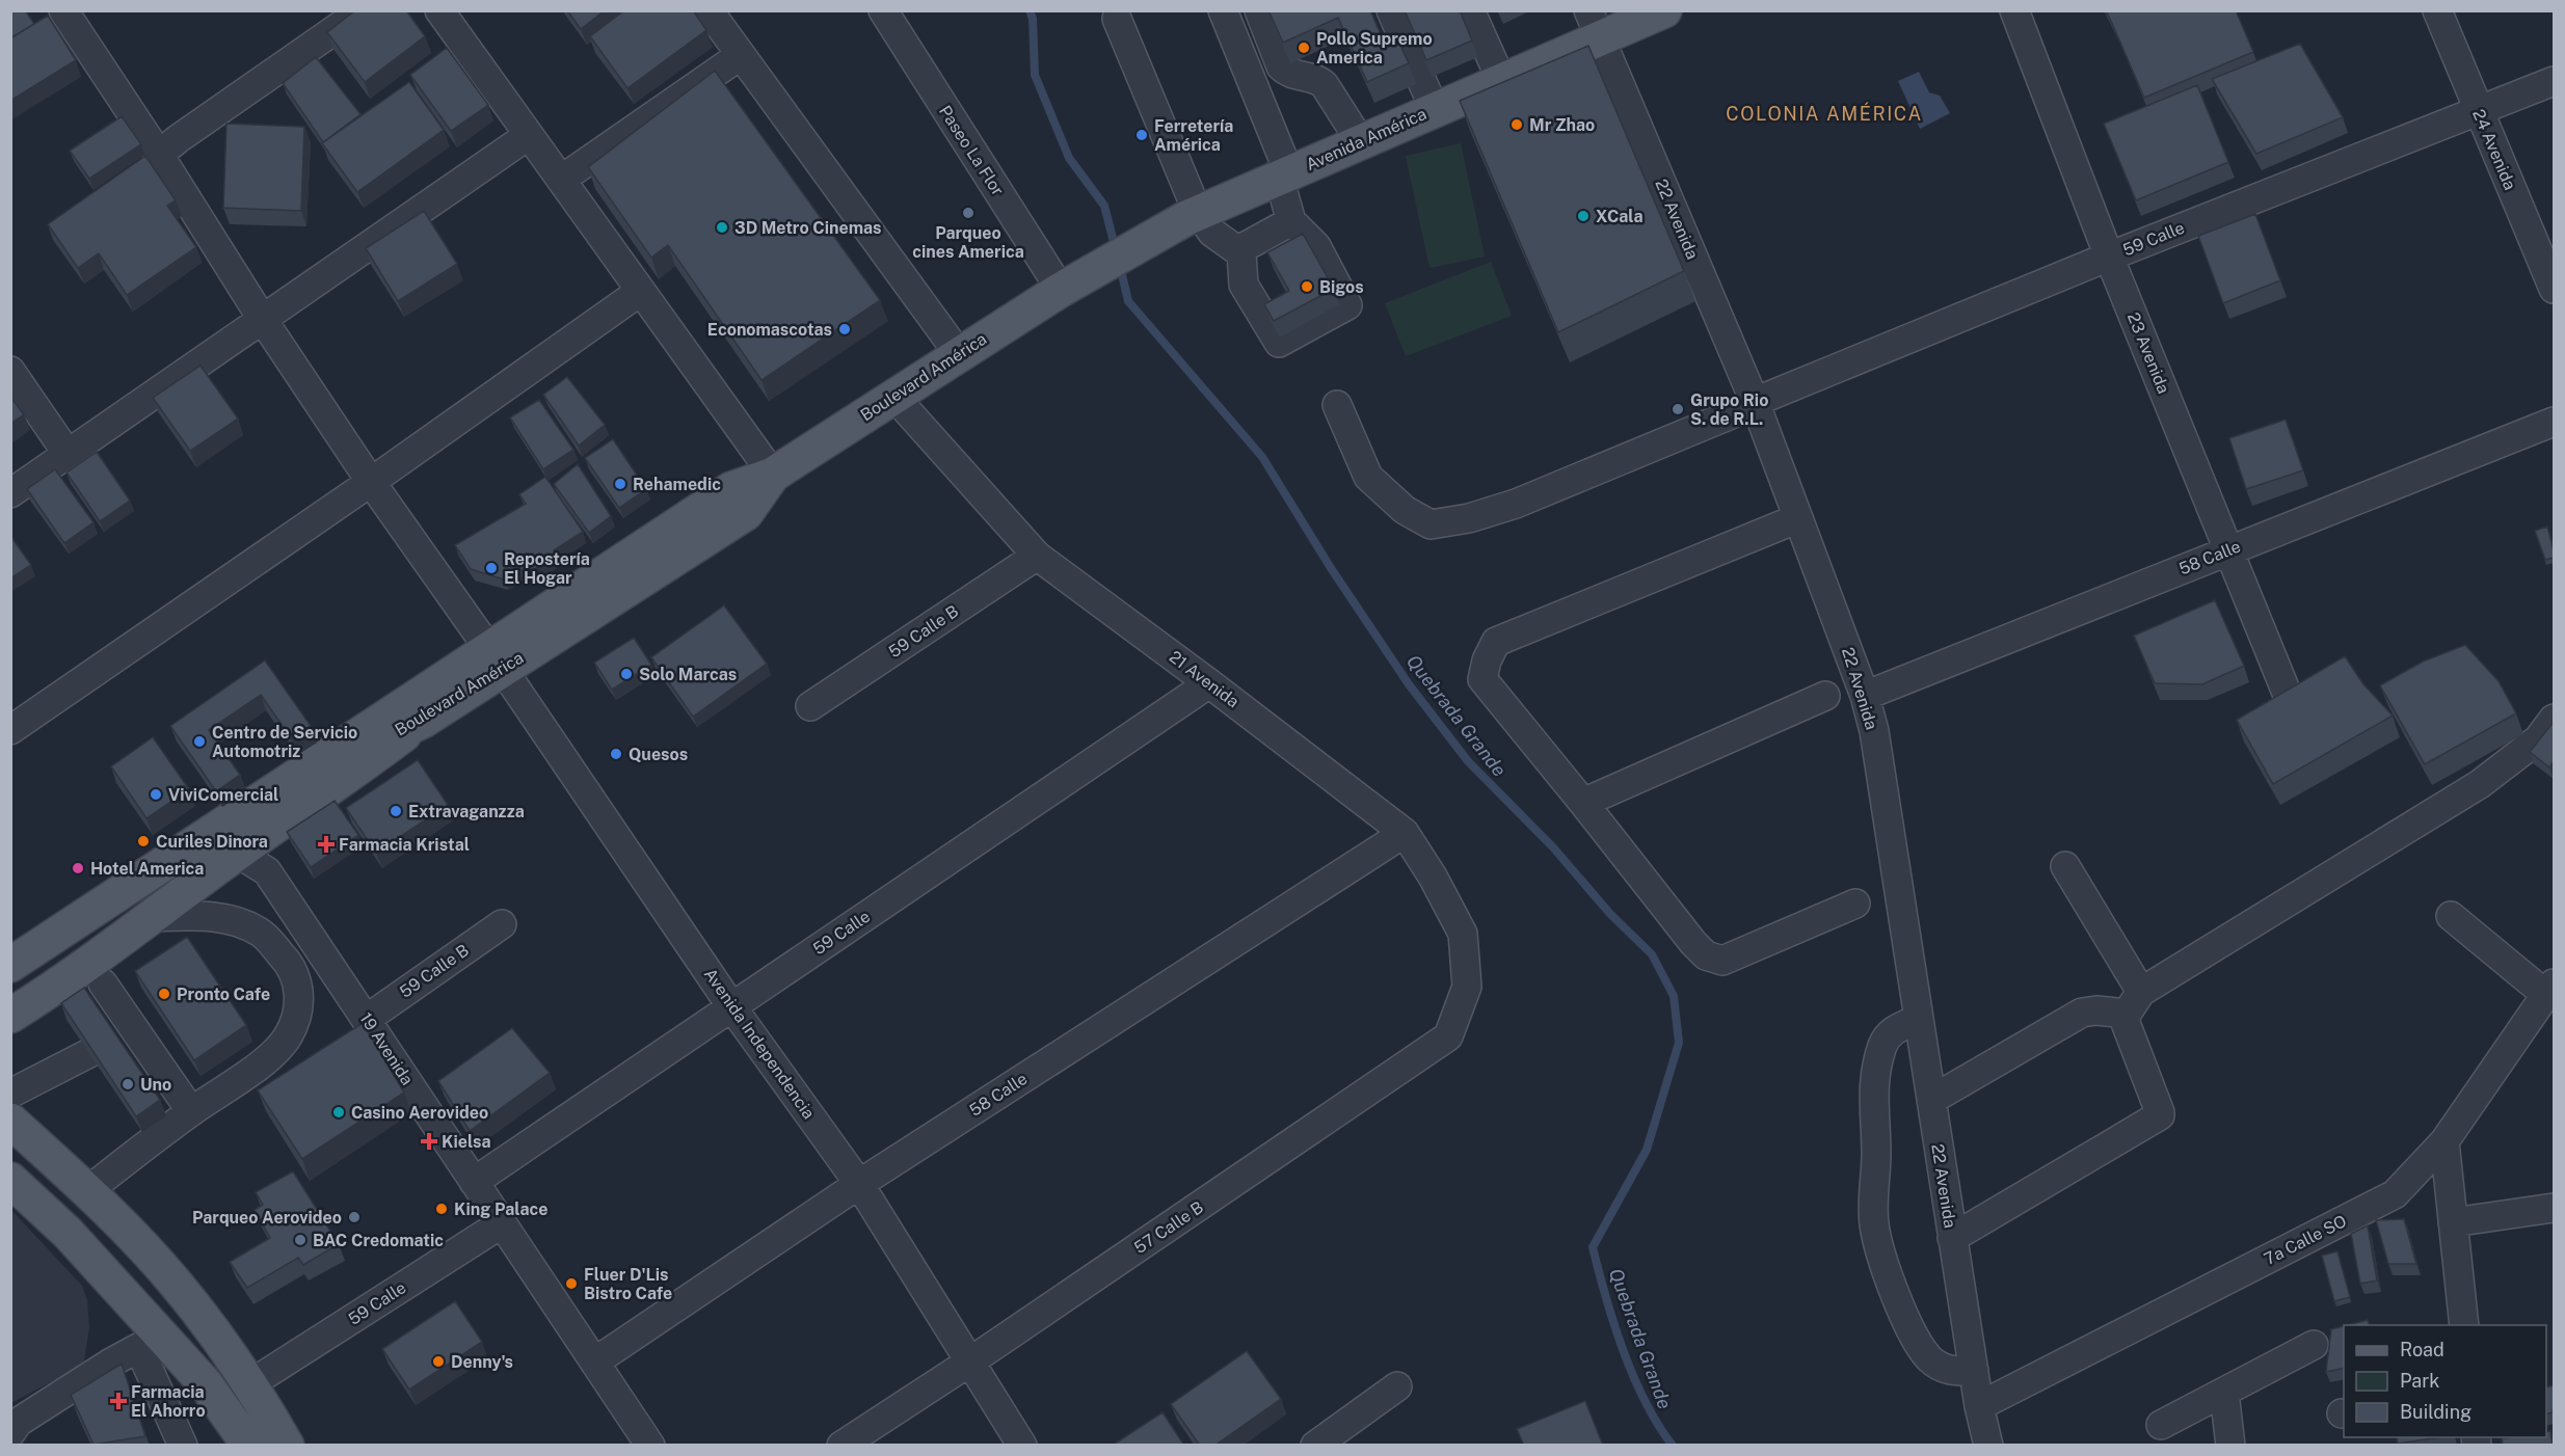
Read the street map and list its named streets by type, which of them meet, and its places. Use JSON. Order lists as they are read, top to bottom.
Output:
{
  "streets": {
    "main road": ["Avenida América", "Boulevard América"],
    "street": [
      "24 Avenida",
      "Paseo La Flor",
      "22 Avenida",
      "59 Calle",
      "23 Avenida",
      "58 Calle",
      "59 Calle B",
      "21 Avenida",
      "Avenida Independencia",
      "19 Avenida",
      "57 Calle B",
      "7a Calle SO"
    ]
  },
  "crossings": [
    ["Avenida América", "Paseo La Flor"],
    ["Avenida América", "22 Avenida"],
    ["Avenida América", "Boulevard América"],
    ["24 Avenida", "59 Calle"],
    ["Paseo La Flor", "Boulevard América"],
    ["22 Avenida", "59 Calle"],
    ["22 Avenida", "58 Calle"],
    ["22 Avenida", "7a Calle SO"],
    ["59 Calle", "23 Avenida"],
    ["59 Calle", "21 Avenida"],
    ["59 Calle", "Avenida Independencia"],
    ["59 Calle", "19 Avenida"],
    ["23 Avenida", "58 Calle"],
    ["Boulevard América", "21 Avenida"],
    ["Boulevard América", "Avenida Independencia"],
    ["58 Calle", "21 Avenida"],
    ["58 Calle", "Avenida Independencia"],
    ["58 Calle", "19 Avenida"],
    ["59 Calle B", "21 Avenida"],
    ["59 Calle B", "19 Avenida"],
    ["21 Avenida", "57 Calle B"],
    ["Avenida Independencia", "57 Calle B"]
  ],
  "districts": ["COLONIA AMÉRICA"],
  "water": ["Quebrada Grande"],
  "places": {
    "other": [
      "Pollo Supremo America",
      "Mr Zhao",
      "Ferretería América",
      "Parqueo cines America",
      "XCala",
      "3D Metro Cinemas",
      "Bigos",
      "Economascotas",
      "Grupo Rio S. de R.L.",
      "Rehamedic",
      "Repostería El Hogar",
      "Solo Marcas",
      "Centro de Servicio Automotriz",
      "Quesos",
      "ViviComercial",
      "Extravaganzza",
      "Curiles Dinora",
      "Hotel America",
      "Pronto Cafe",
      "Uno",
      "Casino Aerovideo",
      "King Palace",
      "Parqueo Aerovideo",
      "BAC Credomatic",
      "Fluer D'Lis Bistro Cafe",
      "Denny's"
    ],
    "health": ["Farmacia Kristal", "Kielsa", "Farmacia El Ahorro"]
  },
  "legend": ["Road", "Park", "Building"]
}
